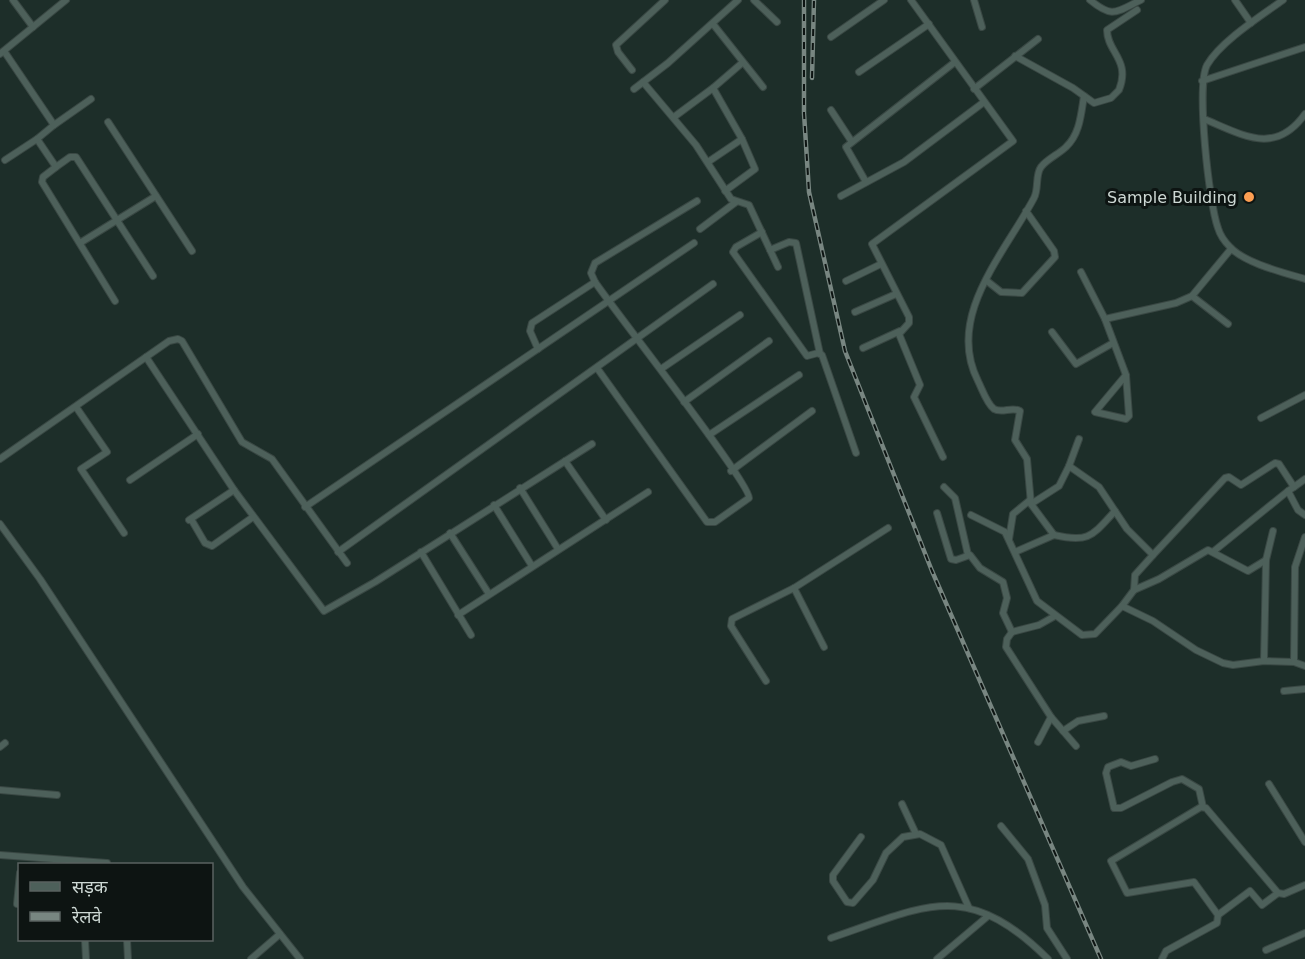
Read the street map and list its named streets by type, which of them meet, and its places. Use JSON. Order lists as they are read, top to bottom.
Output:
{
  "places": ["Sample Building"],
  "legend": ["सड़क", "रेलवे"]
}
